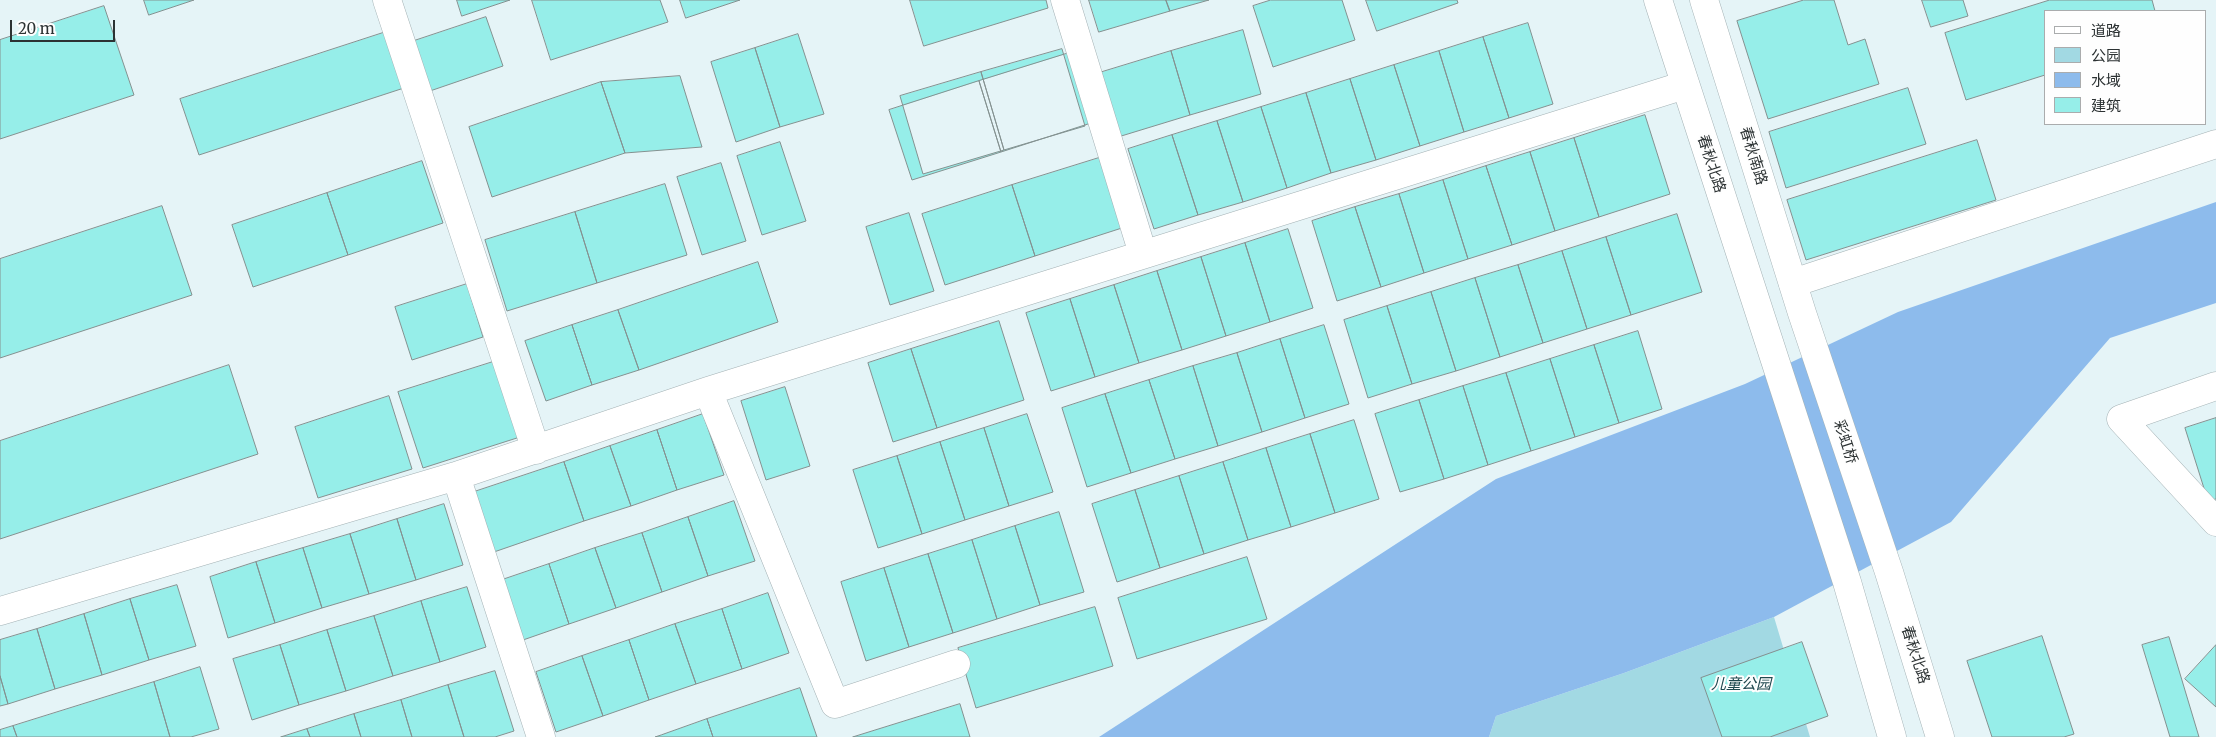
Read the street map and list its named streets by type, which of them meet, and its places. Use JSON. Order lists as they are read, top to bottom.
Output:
{
  "streets": {
    "street": ["春秋南路", "春秋北路", "彩虹桥"]
  },
  "crossings": [
    ["春秋南路", "彩虹桥"],
    ["春秋北路", "彩虹桥"]
  ],
  "parks": ["儿童公园"],
  "legend": [
    "道路",
    "公园",
    "水域",
    "建筑"
  ],
  "scale_bar": "20 m"
}
